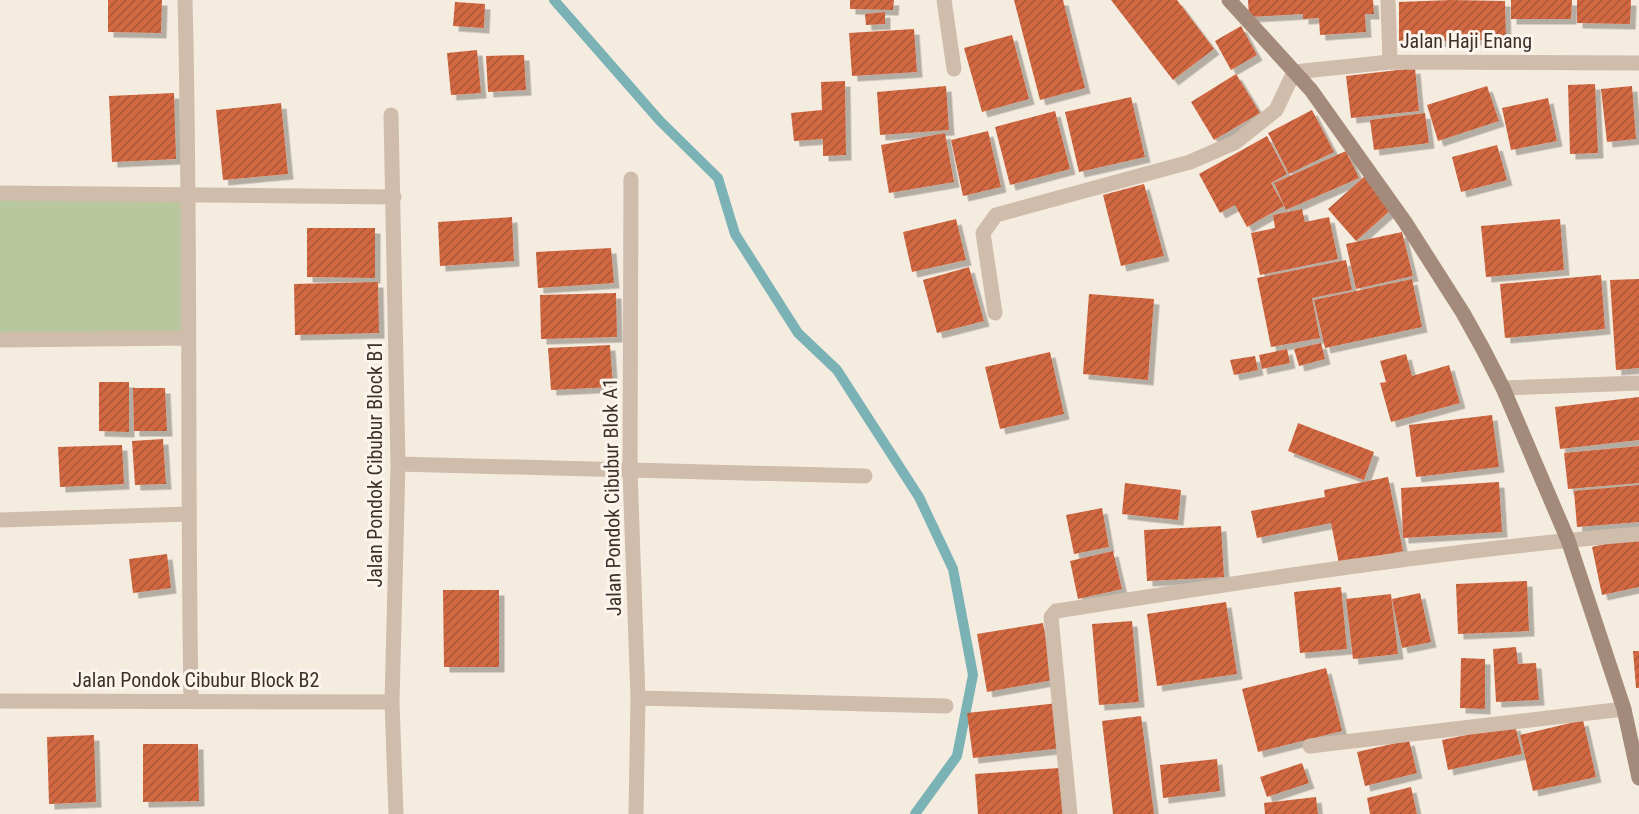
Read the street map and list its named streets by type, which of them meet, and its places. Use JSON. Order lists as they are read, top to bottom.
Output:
{
  "streets": {
    "street": [
      "Jalan Haji Enang",
      "Jalan Pondok Cibubur Block B1",
      "Jalan Pondok Cibubur Blok A1",
      "Jalan Pondok Cibubur Block B2"
    ]
  },
  "crossings": [
    ["Jalan Pondok Cibubur Block B1", "Jalan Pondok Cibubur Block B2"]
  ]
}
